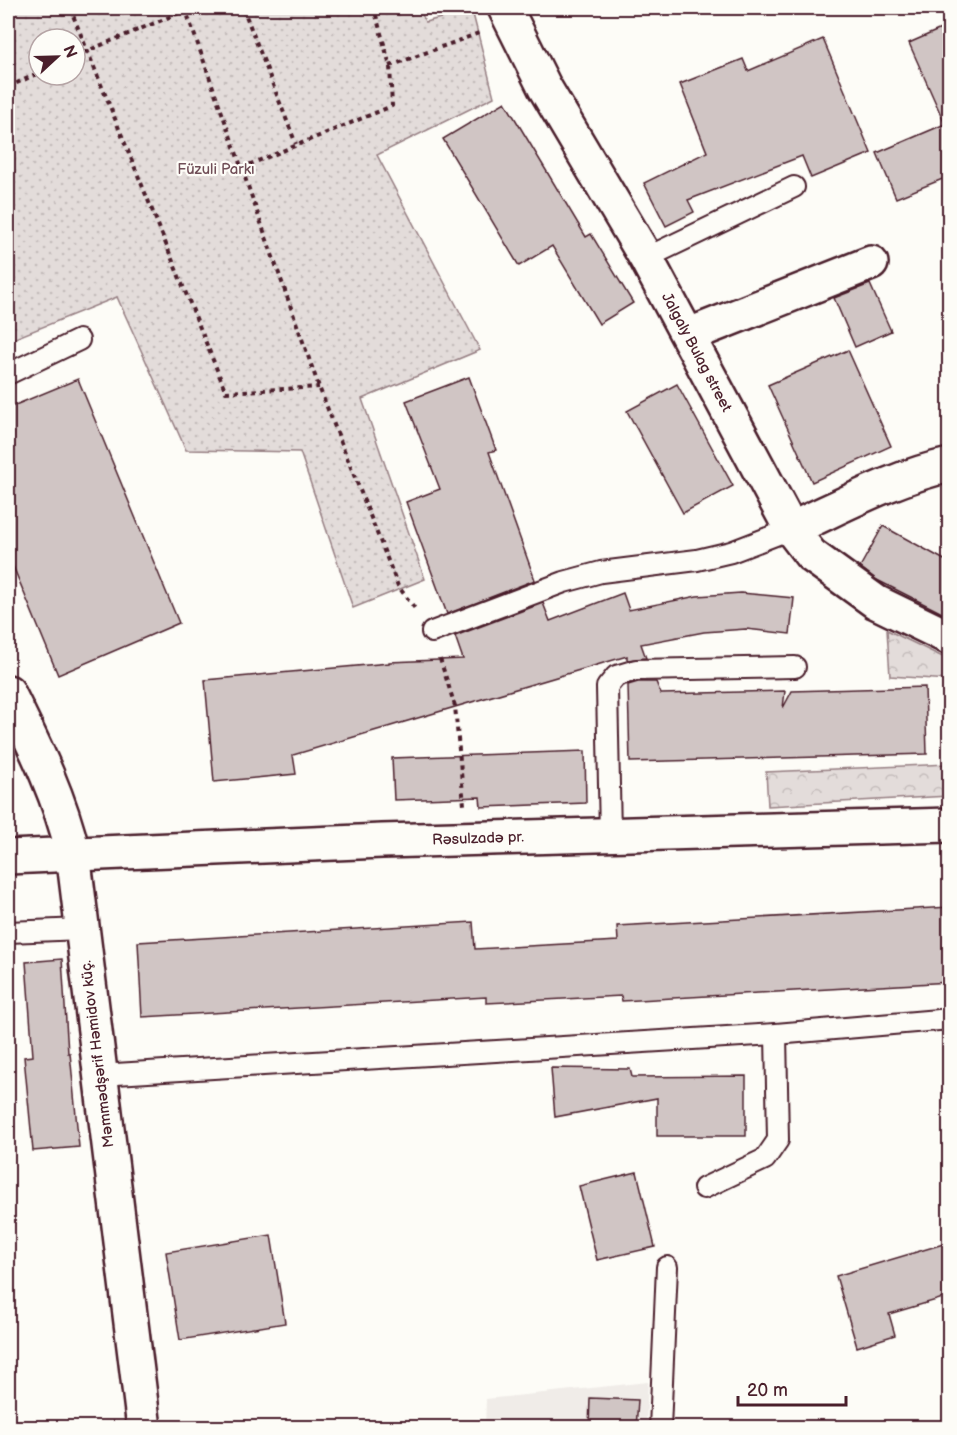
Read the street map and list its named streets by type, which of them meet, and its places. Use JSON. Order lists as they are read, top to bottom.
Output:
{
  "streets": {
    "street": ["Jalgaly Bulag street", "Rəsulzadə pr.", "Məmmədşərif Həmidov küç."]
  },
  "crossings": [
    ["Rəsulzadə pr.", "Məmmədşərif Həmidov küç."]
  ],
  "parks": ["Füzuli Parkı"],
  "scale_bar": "20 m",
  "north": "right"
}
